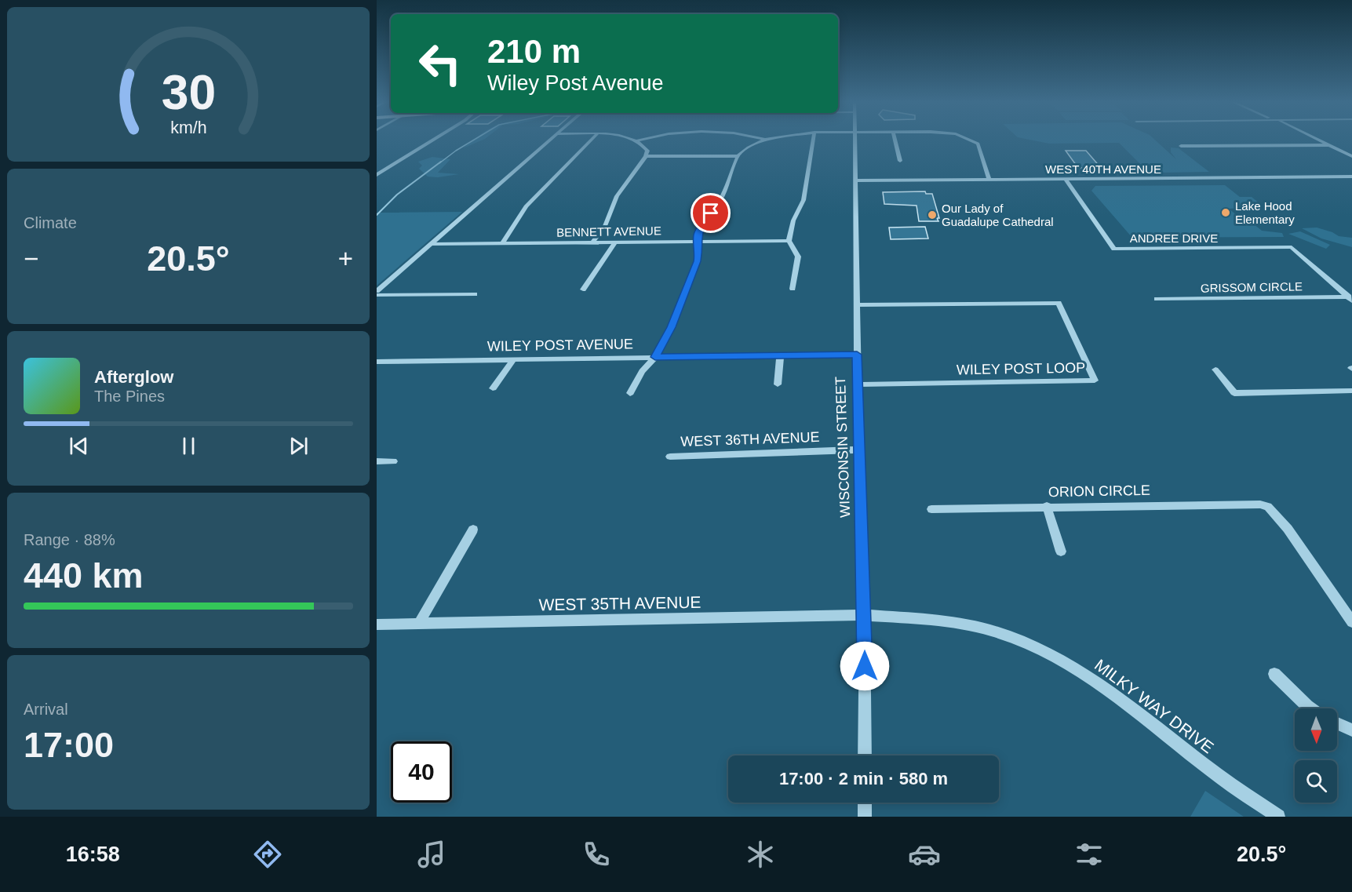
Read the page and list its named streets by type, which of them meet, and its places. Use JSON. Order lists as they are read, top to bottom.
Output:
{
  "streets": {
    "street": [
      "WEST 40TH AVENUE",
      "BENNETT AVENUE",
      "ANDREE DRIVE",
      "GRISSOM CIRCLE",
      "WILEY POST AVENUE",
      "WILEY POST LOOP",
      "WEST 36TH AVENUE",
      "WISCONSIN STREET",
      "ORION CIRCLE",
      "WEST 35TH AVENUE",
      "MILKY WAY DRIVE"
    ]
  },
  "crossings": [
    ["WEST 40TH AVENUE", "ANDREE DRIVE"],
    ["WEST 40TH AVENUE", "WISCONSIN STREET"],
    ["ANDREE DRIVE", "GRISSOM CIRCLE"],
    ["WILEY POST AVENUE", "WISCONSIN STREET"],
    ["WILEY POST LOOP", "WISCONSIN STREET"],
    ["WEST 36TH AVENUE", "WISCONSIN STREET"],
    ["WISCONSIN STREET", "WEST 35TH AVENUE"],
    ["WISCONSIN STREET", "MILKY WAY DRIVE"],
    ["WEST 35TH AVENUE", "MILKY WAY DRIVE"]
  ],
  "places": ["Lake Hood Elementary", "Our Lady of Guadalupe Cathedral"],
  "north": "bottom",
  "page": {
    "turn": ["210 m", "Wiley Post Avenue"],
    "tile": [
      "Climate",
      ["Range · 88%", "440 km"],
      ["Arrival", "17:00"]
    ],
    "heat": ["−", "20.5°", "+"],
    "song": ["Afterglow", "The Pines"],
    "limit": "40",
    "trip": "17:00 · 2 min · 580 m",
    "tabs": ["16:58", "20.5°"],
    "gauge": ["30", "km/h"]
  }
}
